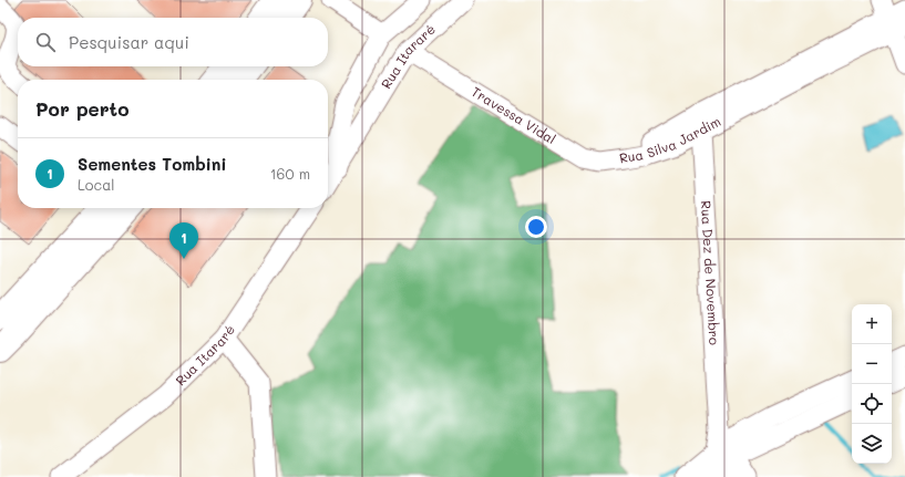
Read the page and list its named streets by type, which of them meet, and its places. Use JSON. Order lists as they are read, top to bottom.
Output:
{
  "streets": {
    "street": [
      "Rua Itararé",
      "Travessa Vidal",
      "Rua Silva Jardim",
      "Rua Dez de Novembro"
    ]
  },
  "crossings": [
    ["Rua Itararé", "Travessa Vidal"],
    ["Travessa Vidal", "Rua Silva Jardim"],
    ["Rua Silva Jardim", "Rua Dez de Novembro"]
  ],
  "page": {
    "search": "Pesquisar aqui",
    "heading": "Por perto",
    "list": [
      {
        "mark": "1",
        "name": "Sementes Tombini",
        "note": "Local",
        "value": "160 m"
      }
    ],
    "pins": "1",
    "map_buttons": ["+", "−"]
  }
}
